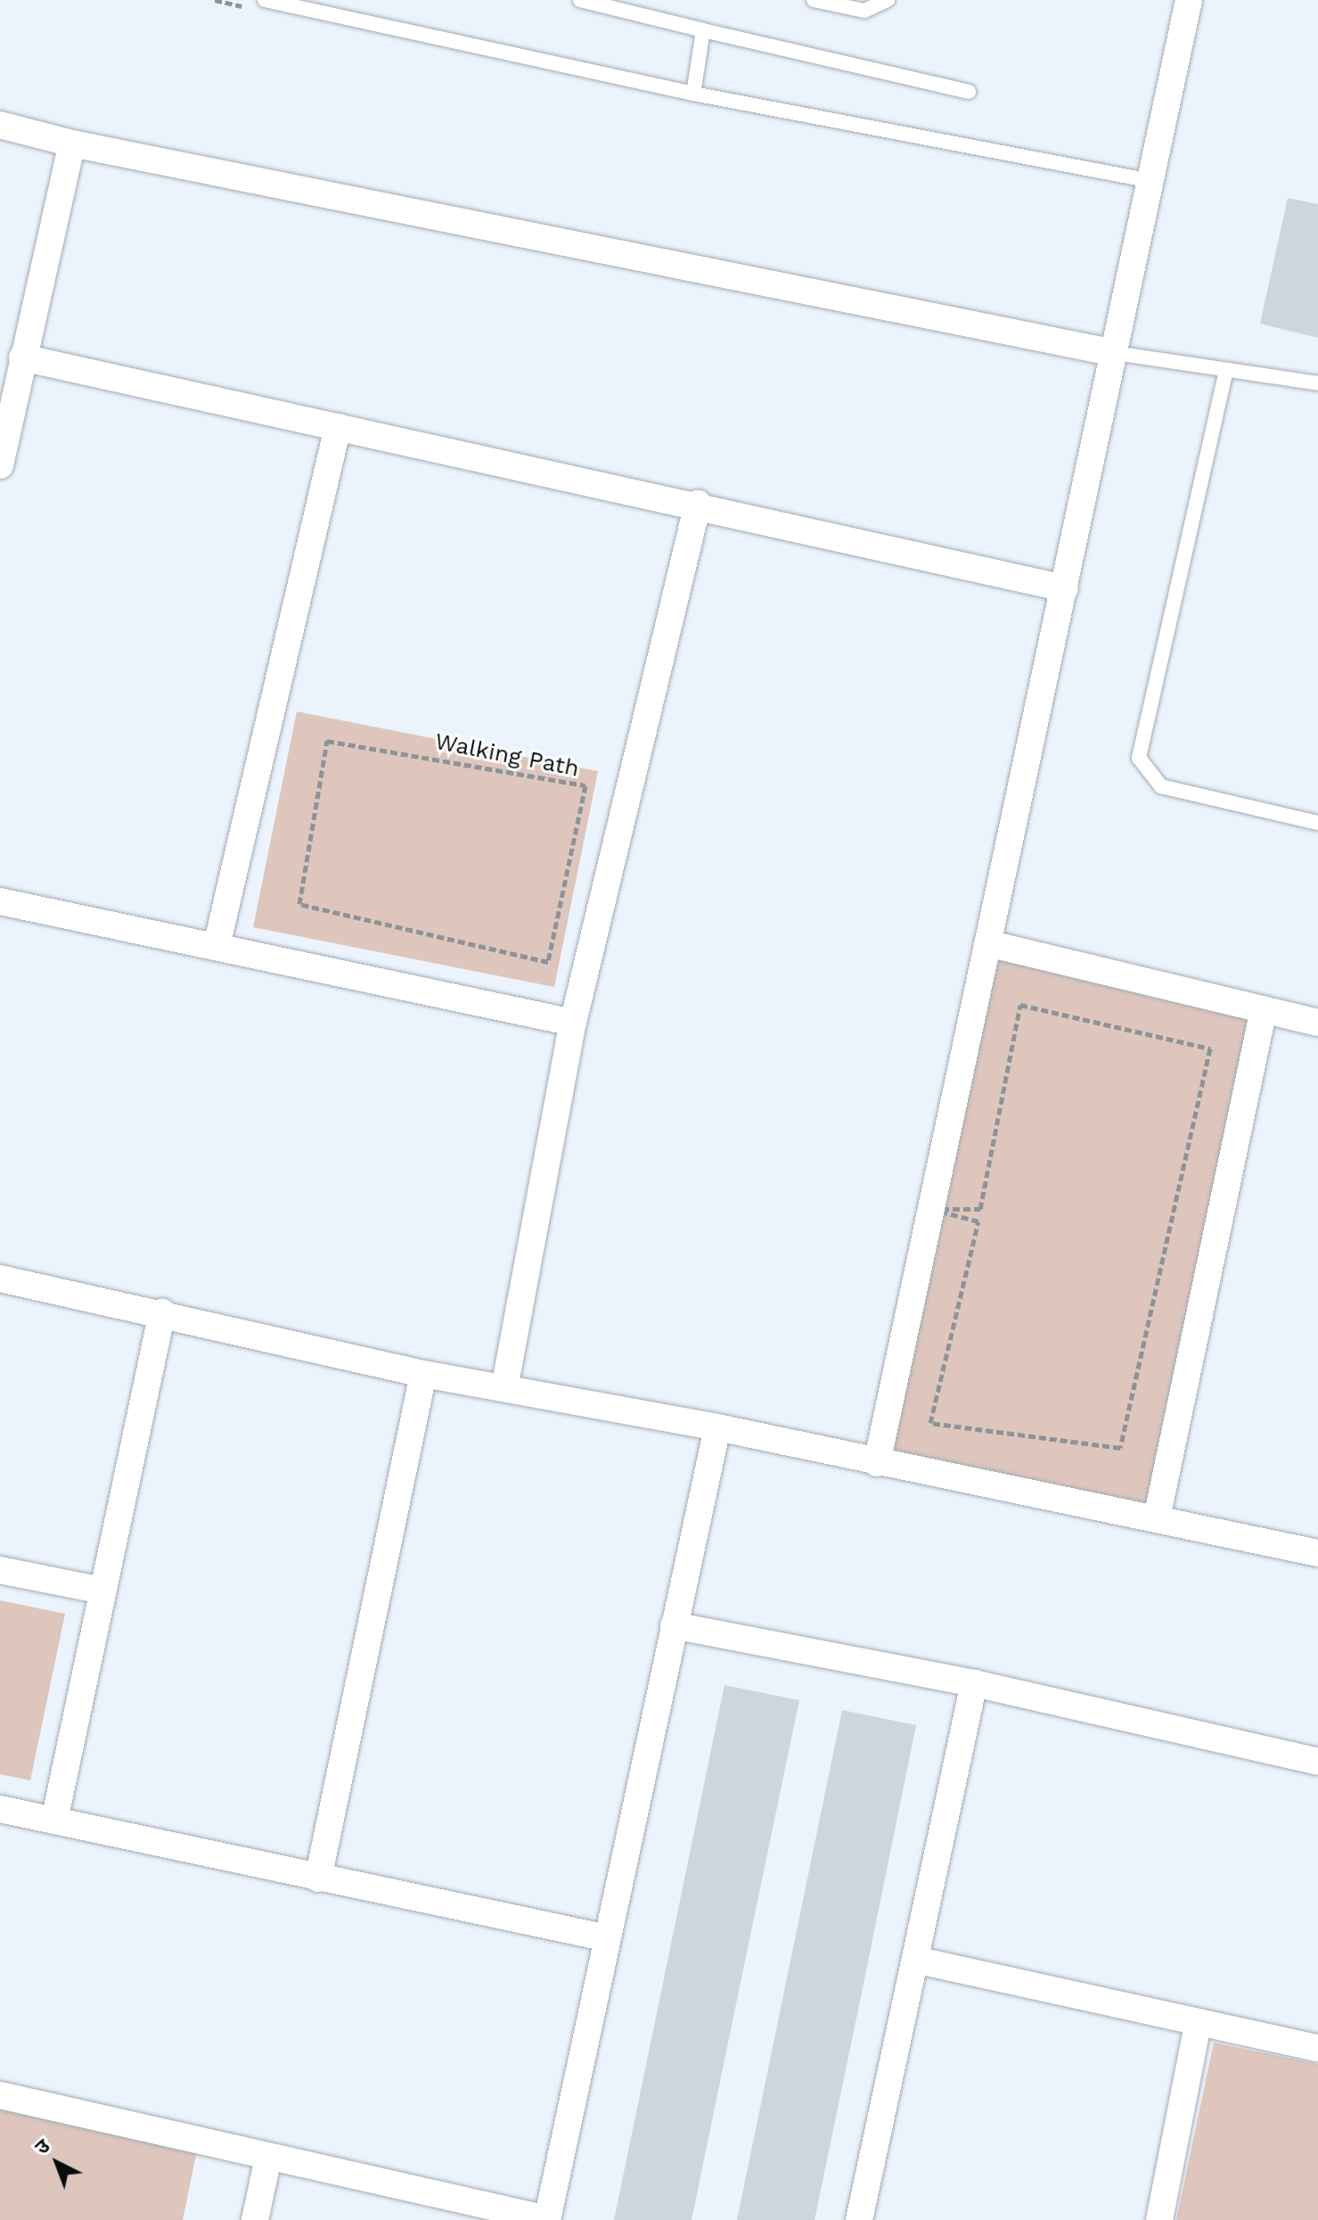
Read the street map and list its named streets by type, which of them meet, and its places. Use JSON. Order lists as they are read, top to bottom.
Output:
{
  "streets": {
    "path": ["Walking Path"]
  },
  "north": "top left"
}
